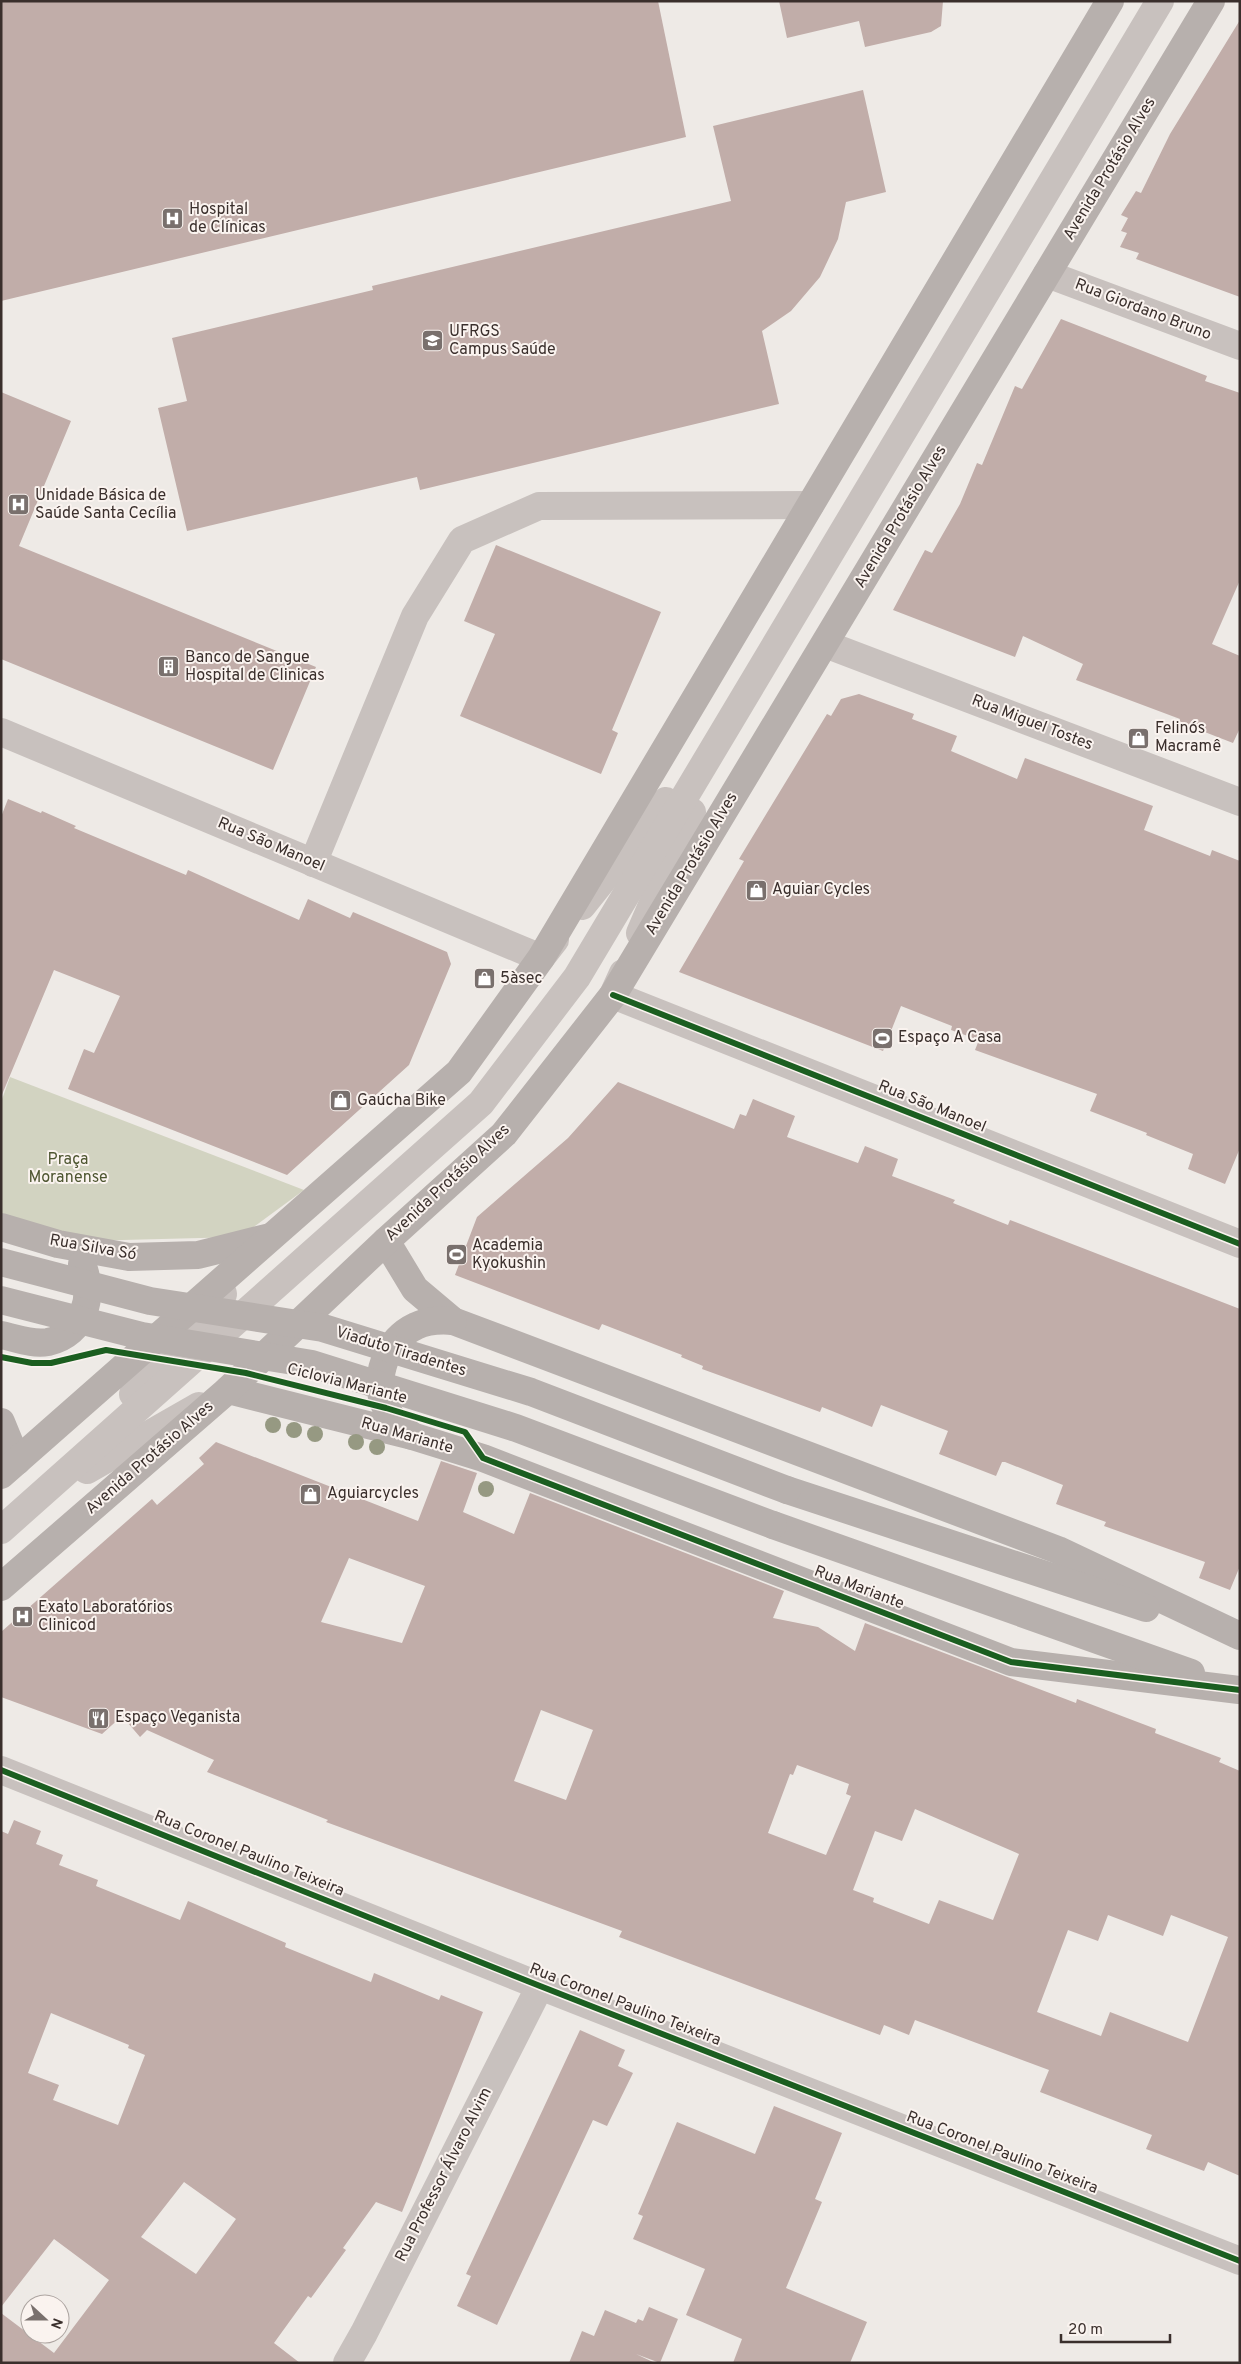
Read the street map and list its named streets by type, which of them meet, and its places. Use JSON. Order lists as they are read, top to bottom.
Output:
{
  "streets": {
    "main road": [
      "Avenida Protásio Alves",
      "Rua Silva Só",
      "Viaduto Tiradentes",
      "Rua Mariante"
    ],
    "street": [
      "Rua Giordano Bruno",
      "Rua Miguel Tostes",
      "Rua São Manoel",
      "Rua Coronel Paulino Teixeira",
      "Rua Professor Álvaro Alvim"
    ],
    "cycle path": ["Ciclovia Mariante"]
  },
  "crossings": [
    ["Avenida Protásio Alves", "Rua Giordano Bruno"],
    ["Avenida Protásio Alves", "Rua Miguel Tostes"],
    ["Avenida Protásio Alves", "Rua São Manoel"],
    ["Avenida Protásio Alves", "Rua Mariante"],
    ["Rua Coronel Paulino Teixeira", "Rua Professor Álvaro Alvim"]
  ],
  "parks": ["Praça Moranense"],
  "places": {
    "hospital": ["Hospital de Clínicas", "Unidade Básica de Saúde Santa Cecília", "Exato Laboratórios Clinicod"],
    "school or university": ["UFRGS Campus Saúde"],
    "building": ["Banco de Sangue Hospital de Clinicas"],
    "shop": [
      "Felinós Macramê",
      "Aguiar Cycles",
      "5àsec",
      "Gaúcha Bike",
      "Aguiarcycles"
    ],
    "sports": ["Espaço A Casa", "Academia Kyokushin"],
    "restaurant": ["Espaço Veganista"]
  },
  "scale_bar": "20 m",
  "north": "right"
}
